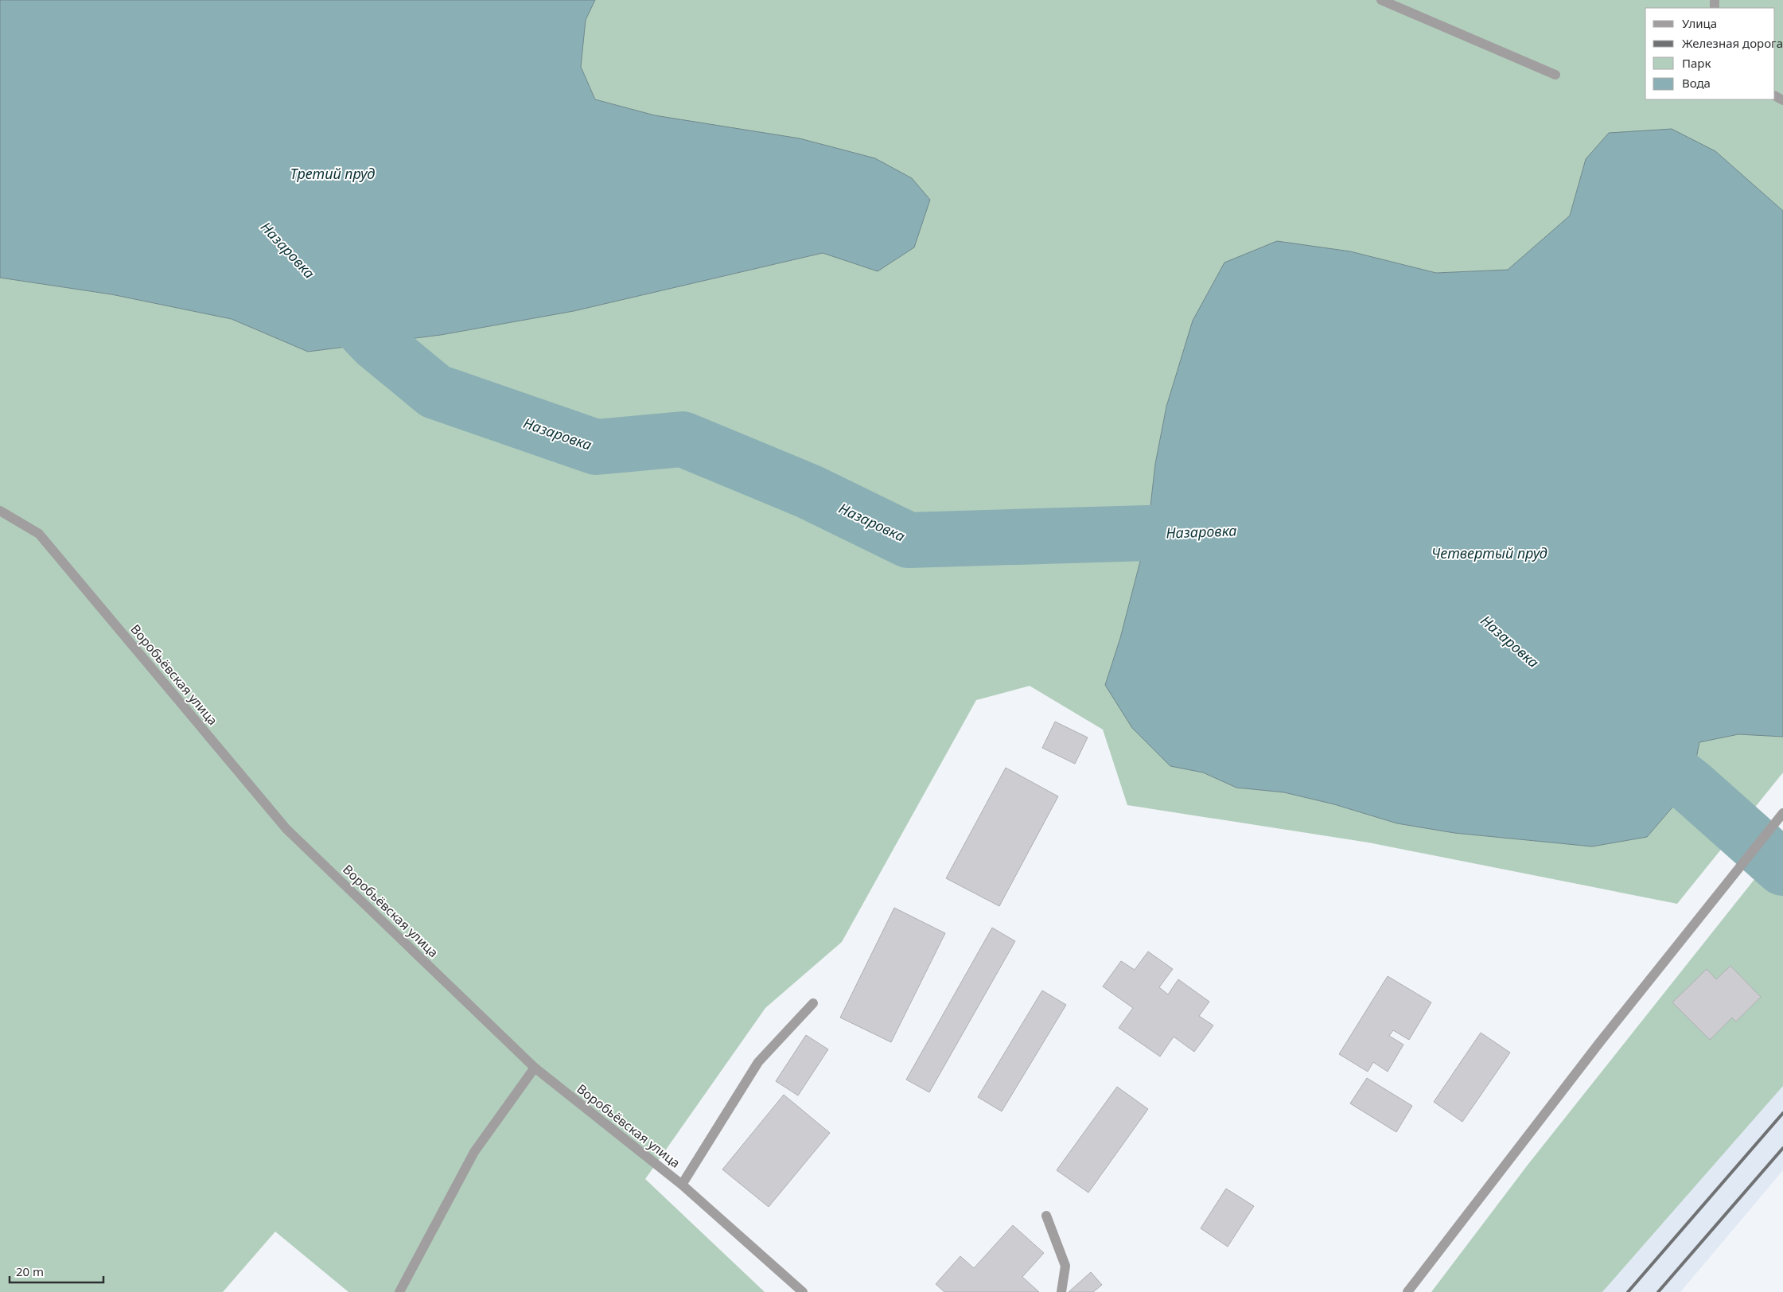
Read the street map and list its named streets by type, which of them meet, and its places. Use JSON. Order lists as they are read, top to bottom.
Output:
{
  "streets": {
    "street": ["Воробьёвская улица"]
  },
  "water": ["Третий пруд", "Назаровка", "Четвертый пруд"],
  "legend": [
    "Улица",
    "Железная дорога",
    "Парк",
    "Вода"
  ],
  "scale_bar": "20 m"
}
